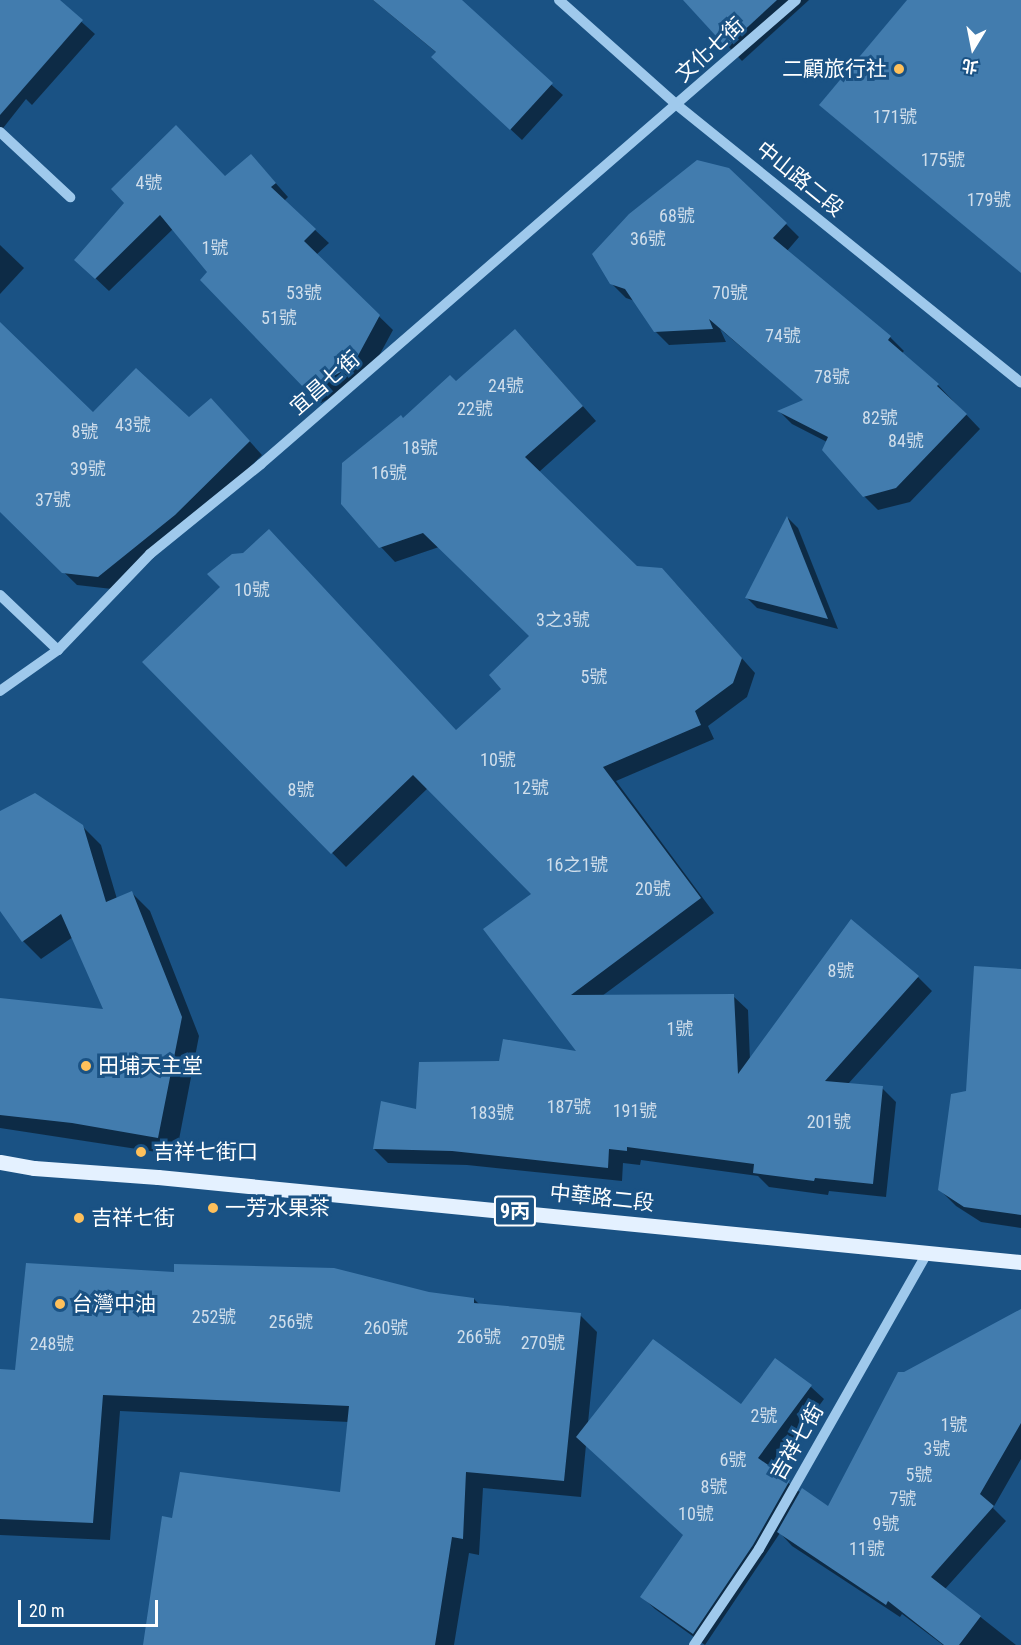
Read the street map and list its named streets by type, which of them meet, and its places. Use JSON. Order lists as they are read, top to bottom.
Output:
{
  "streets": {
    "main road": ["中華路二段", "9丙"],
    "street": [
      "文化七街",
      "中山路二段",
      "宜昌七街",
      "吉祥七街"
    ]
  },
  "crossings": [
    ["文化七街", "中山路二段"],
    ["文化七街", "宜昌七街"],
    ["中山路二段", "宜昌七街"],
    ["中華路二段", "吉祥七街"]
  ],
  "places": [
    "二顧旅行社",
    "田埔天主堂",
    "吉祥七街口",
    "一芳水果茶",
    "吉祥七街",
    "台灣中油"
  ],
  "house_numbers": [
    "171號",
    "175號",
    "4號",
    "179號",
    "68號",
    "36號",
    "1號",
    "53號",
    "70號",
    "51號",
    "74號",
    "78號",
    "24號",
    "22號",
    "82號",
    "43號",
    "8號",
    "84號",
    "18號",
    "39號",
    "16號",
    "37號",
    "10號",
    "3之3號",
    "5號",
    "10號",
    "12號",
    "8號",
    "16之1號",
    "20號",
    "8號",
    "1號",
    "187號",
    "191號",
    "183號",
    "201號",
    "252號",
    "256號",
    "260號",
    "266號",
    "270號",
    "248號",
    "2號",
    "1號",
    "3號",
    "6號",
    "5號",
    "8號",
    "7號",
    "10號",
    "9號",
    "11號"
  ],
  "scale_bar": "20 m",
  "north": "bottom"
}
